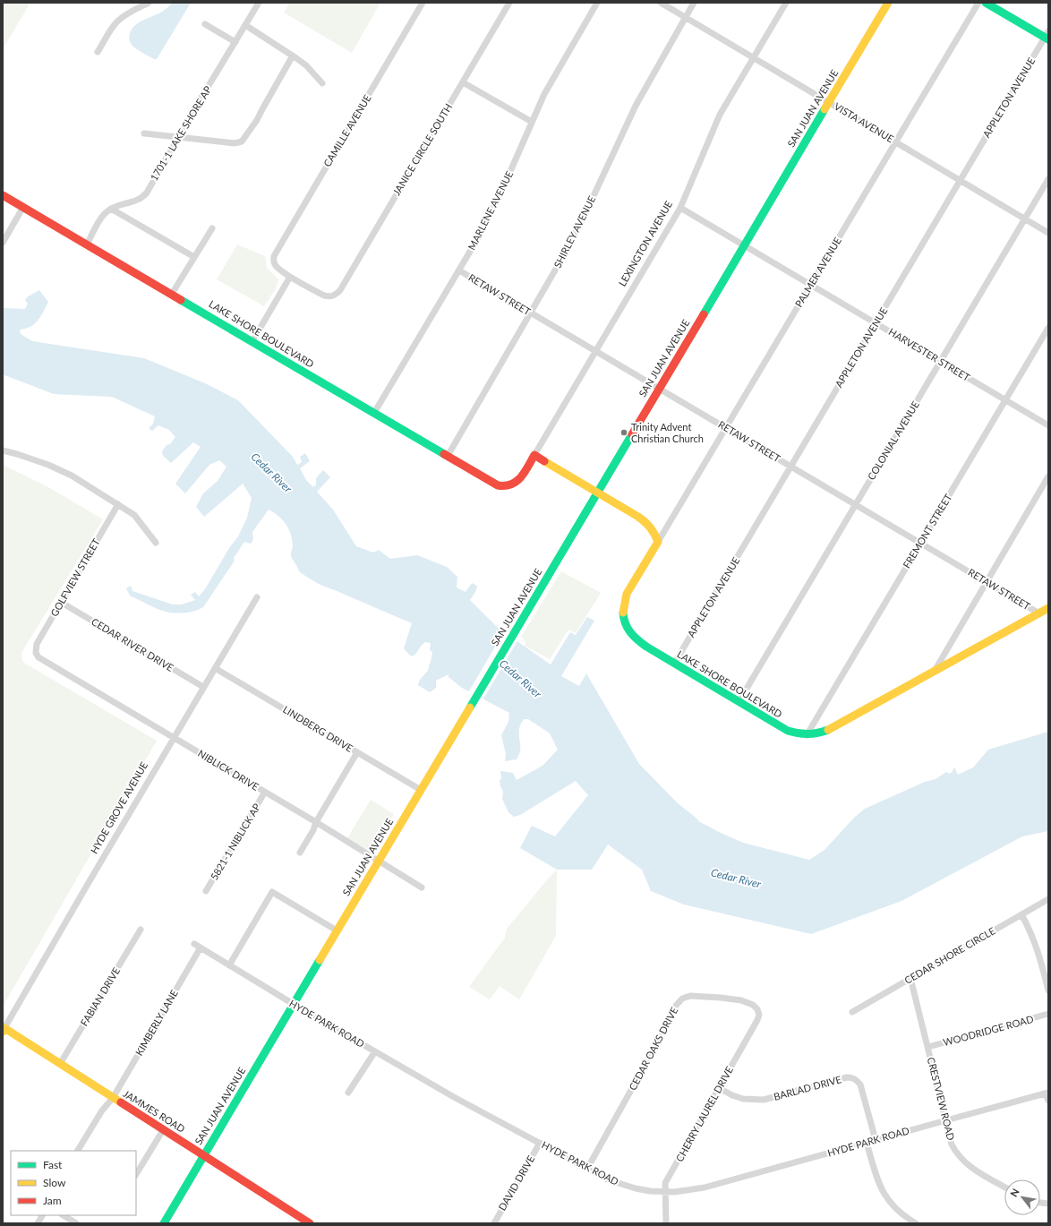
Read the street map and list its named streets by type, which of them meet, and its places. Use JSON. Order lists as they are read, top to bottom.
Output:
{
  "streets": {
    "street": [
      "APPLETON AVENUE",
      "SAN JUAN AVENUE",
      "VISTA AVENUE",
      "CAMILLE AVENUE",
      "1701-1 LAKE SHORE AP",
      "JANICE CIRCLE SOUTH",
      "MARLENE AVENUE",
      "SHIRLEY AVENUE",
      "LEXINGTON AVENUE",
      "PALMER AVENUE",
      "RETAW STREET",
      "LAKE SHORE BOULEVARD",
      "HARVESTER STREET",
      "COLONIAL AVENUE",
      "FREMONT STREET",
      "GOLFVIEW STREET",
      "CEDAR RIVER DRIVE",
      "LINDBERG DRIVE",
      "NIBLICK DRIVE",
      "HYDE GROVE AVENUE",
      "5821-1 NIBLICK AP",
      "CEDAR SHORE CIRCLE",
      "FABIAN DRIVE",
      "KIMBERLY LANE",
      "HYDE PARK ROAD",
      "WOODRIDGE ROAD",
      "CEDAR OAKS DRIVE",
      "BARLAD DRIVE",
      "CRESTVIEW ROAD",
      "JAMMES ROAD",
      "CHERRY LAUREL DRIVE",
      "DAVID DRIVE"
    ]
  },
  "crossings": [
    ["APPLETON AVENUE", "VISTA AVENUE"],
    ["APPLETON AVENUE", "RETAW STREET"],
    ["APPLETON AVENUE", "LAKE SHORE BOULEVARD"],
    ["APPLETON AVENUE", "HARVESTER STREET"],
    ["SAN JUAN AVENUE", "VISTA AVENUE"],
    ["SAN JUAN AVENUE", "RETAW STREET"],
    ["SAN JUAN AVENUE", "HARVESTER STREET"],
    ["SAN JUAN AVENUE", "LINDBERG DRIVE"],
    ["SAN JUAN AVENUE", "NIBLICK DRIVE"],
    ["SAN JUAN AVENUE", "HYDE PARK ROAD"],
    ["SAN JUAN AVENUE", "JAMMES ROAD"],
    ["VISTA AVENUE", "SHIRLEY AVENUE"],
    ["VISTA AVENUE", "LEXINGTON AVENUE"],
    ["VISTA AVENUE", "PALMER AVENUE"],
    ["VISTA AVENUE", "COLONIAL AVENUE"],
    ["CAMILLE AVENUE", "JANICE CIRCLE SOUTH"],
    ["1701-1 LAKE SHORE AP", "LAKE SHORE BOULEVARD"],
    ["MARLENE AVENUE", "RETAW STREET"],
    ["MARLENE AVENUE", "LAKE SHORE BOULEVARD"],
    ["SHIRLEY AVENUE", "RETAW STREET"],
    ["SHIRLEY AVENUE", "LAKE SHORE BOULEVARD"],
    ["LEXINGTON AVENUE", "RETAW STREET"],
    ["LEXINGTON AVENUE", "LAKE SHORE BOULEVARD"],
    ["LEXINGTON AVENUE", "HARVESTER STREET"],
    ["PALMER AVENUE", "RETAW STREET"],
    ["PALMER AVENUE", "LAKE SHORE BOULEVARD"],
    ["PALMER AVENUE", "HARVESTER STREET"],
    ["RETAW STREET", "LAKE SHORE BOULEVARD"],
    ["RETAW STREET", "COLONIAL AVENUE"],
    ["RETAW STREET", "FREMONT STREET"],
    ["LAKE SHORE BOULEVARD", "COLONIAL AVENUE"],
    ["LAKE SHORE BOULEVARD", "FREMONT STREET"],
    ["HARVESTER STREET", "COLONIAL AVENUE"],
    ["HARVESTER STREET", "FREMONT STREET"],
    ["GOLFVIEW STREET", "CEDAR RIVER DRIVE"],
    ["GOLFVIEW STREET", "NIBLICK DRIVE"],
    ["CEDAR RIVER DRIVE", "HYDE GROVE AVENUE"],
    ["LINDBERG DRIVE", "HYDE GROVE AVENUE"],
    ["NIBLICK DRIVE", "HYDE GROVE AVENUE"],
    ["NIBLICK DRIVE", "5821-1 NIBLICK AP"],
    ["HYDE GROVE AVENUE", "JAMMES ROAD"],
    ["CEDAR SHORE CIRCLE", "CRESTVIEW ROAD"],
    ["FABIAN DRIVE", "JAMMES ROAD"],
    ["KIMBERLY LANE", "HYDE PARK ROAD"],
    ["KIMBERLY LANE", "JAMMES ROAD"],
    ["HYDE PARK ROAD", "CEDAR OAKS DRIVE"],
    ["HYDE PARK ROAD", "BARLAD DRIVE"],
    ["HYDE PARK ROAD", "CRESTVIEW ROAD"],
    ["HYDE PARK ROAD", "CHERRY LAUREL DRIVE"],
    ["HYDE PARK ROAD", "DAVID DRIVE"],
    ["WOODRIDGE ROAD", "CRESTVIEW ROAD"],
    ["CEDAR OAKS DRIVE", "CHERRY LAUREL DRIVE"],
    ["BARLAD DRIVE", "CHERRY LAUREL DRIVE"]
  ],
  "water": ["Cedar River"],
  "places": ["Trinity Advent Christian Church"],
  "legend": ["Fast", "Slow", "Jam"],
  "north": "top left"
}
